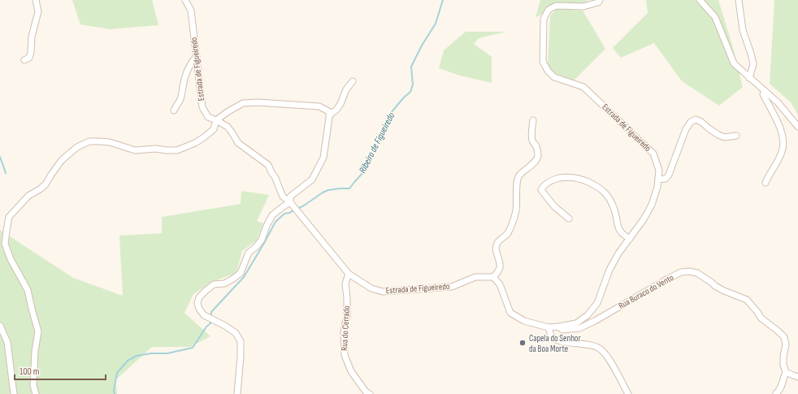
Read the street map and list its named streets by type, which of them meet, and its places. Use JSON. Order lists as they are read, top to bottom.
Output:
{
  "streets": {
    "street": ["Estrada de Figueiredo", "Rua Buraco do Vento", "Rua do Cerrado"]
  },
  "crossings": [
    ["Estrada de Figueiredo", "Rua Buraco do Vento"],
    ["Estrada de Figueiredo", "Rua do Cerrado"]
  ],
  "water": ["Ribeiro de Figueiredo"],
  "places": ["Capela do Senhor da Boa Morte"],
  "scale_bar": "100 m"
}
